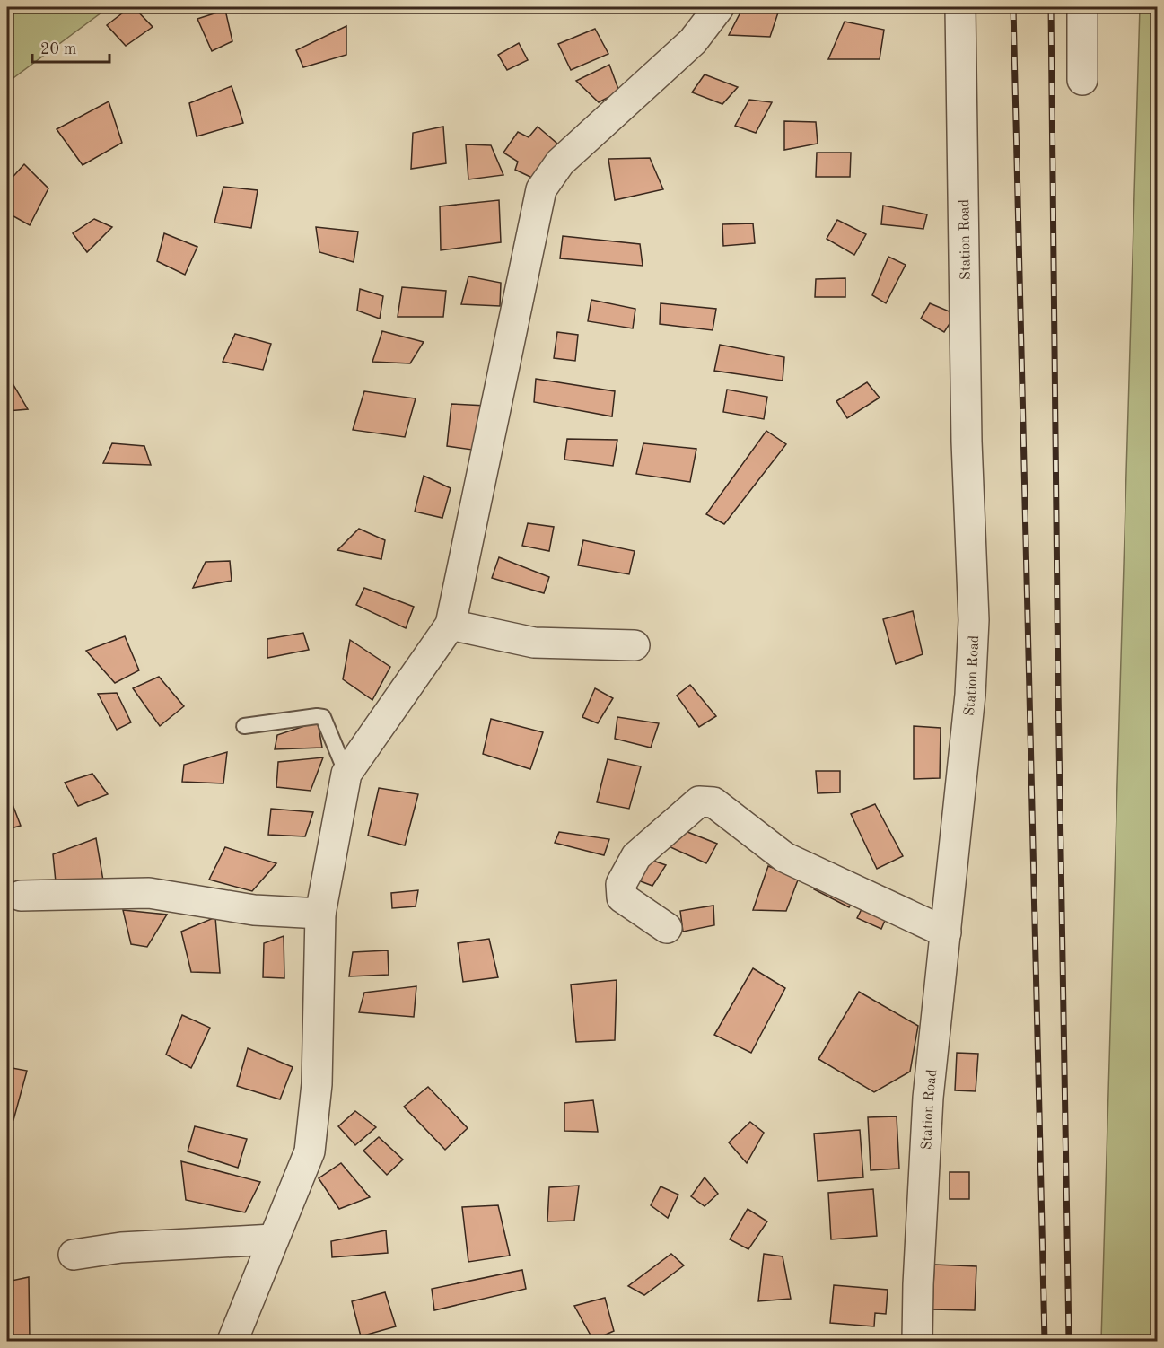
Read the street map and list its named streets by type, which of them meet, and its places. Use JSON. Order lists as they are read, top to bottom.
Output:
{
  "streets": {
    "street": ["Station Road"]
  },
  "scale_bar": "20 m"
}
